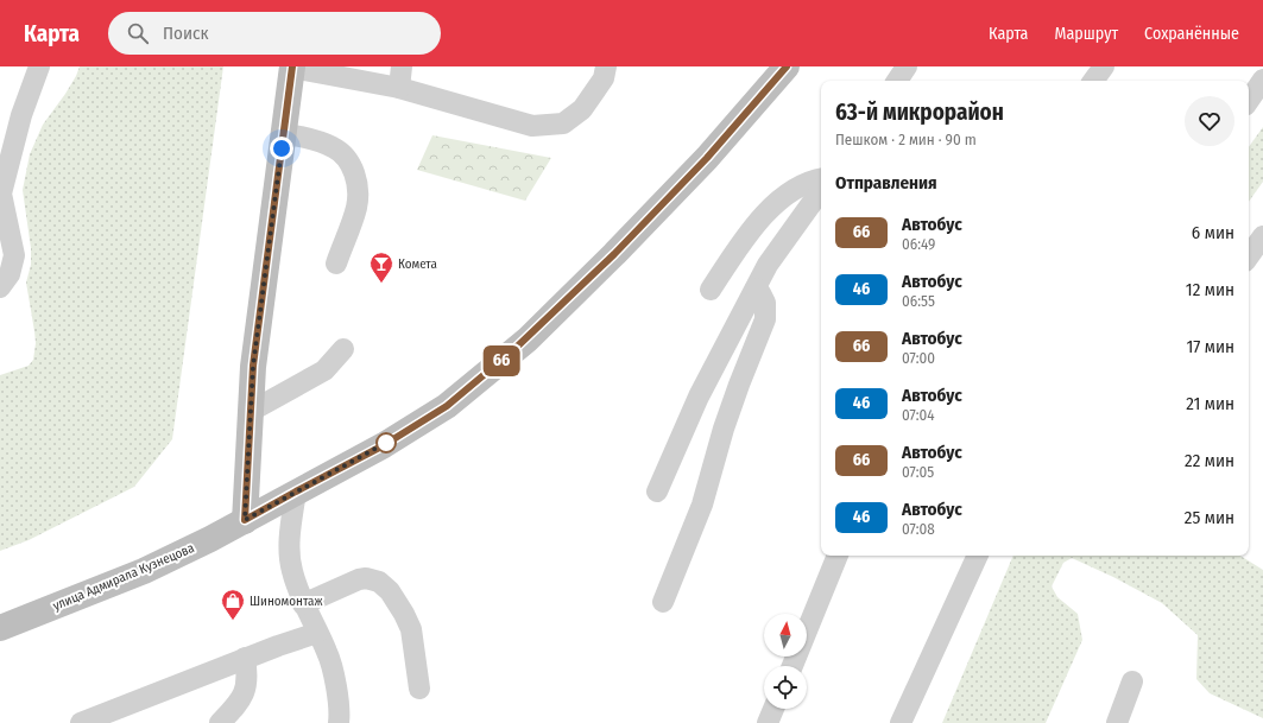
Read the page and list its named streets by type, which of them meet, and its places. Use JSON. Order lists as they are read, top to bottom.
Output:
{
  "streets": {
    "main road": ["улица Адмирала Кузнецова"]
  },
  "places": {
    "bar": ["Комета"],
    "shop": ["Шиномонтаж"]
  },
  "lines": ["bus line 66"],
  "north": "top",
  "page": {
    "header": "Карта",
    "search": "Поиск",
    "nav": ["Карта", "Маршрут", "Сохранённые"],
    "on_map": "66",
    "heading": [
      ["63-й микрорайон", "Пешком · 2 мин · 90 m"],
      "Отправления"
    ],
    "list": [
      {
        "mark": "66",
        "name": "Автобус",
        "note": "06:49",
        "value": "6 мин"
      },
      {
        "mark": "46",
        "name": "Автобус",
        "note": "06:55",
        "value": "12 мин"
      },
      {
        "mark": "66",
        "name": "Автобус",
        "note": "07:00",
        "value": "17 мин"
      },
      {
        "mark": "46",
        "name": "Автобус",
        "note": "07:04",
        "value": "21 мин"
      },
      {
        "mark": "66",
        "name": "Автобус",
        "note": "07:05",
        "value": "22 мин"
      },
      {
        "mark": "46",
        "name": "Автобус",
        "note": "07:08",
        "value": "25 мин"
      }
    ]
  }
}
